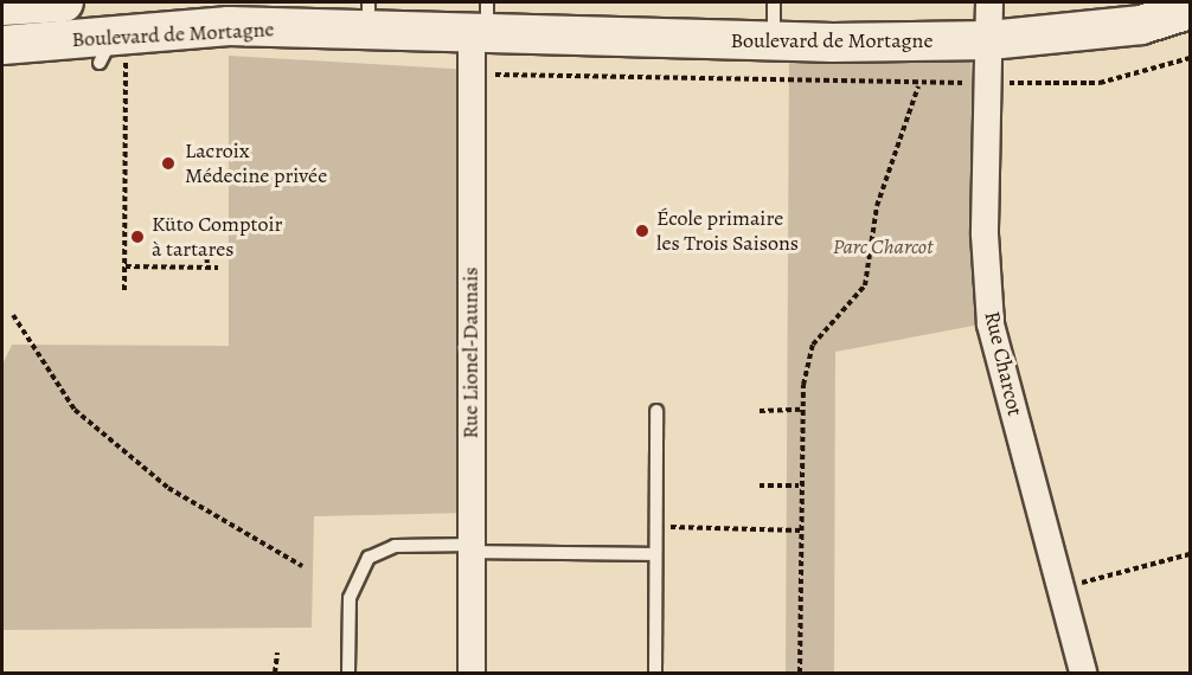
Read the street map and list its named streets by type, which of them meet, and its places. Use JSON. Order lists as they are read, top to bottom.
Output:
{
  "streets": {
    "street": ["Boulevard de Mortagne", "Rue Lionel-Daunais", "Rue Charcot"]
  },
  "crossings": [
    ["Boulevard de Mortagne", "Rue Lionel-Daunais"],
    ["Boulevard de Mortagne", "Rue Charcot"]
  ],
  "parks": ["Parc Charcot"],
  "places": ["Lacroix Médecine privée", "École primaire les Trois Saisons", "Küto Comptoir à tartares"]
}
